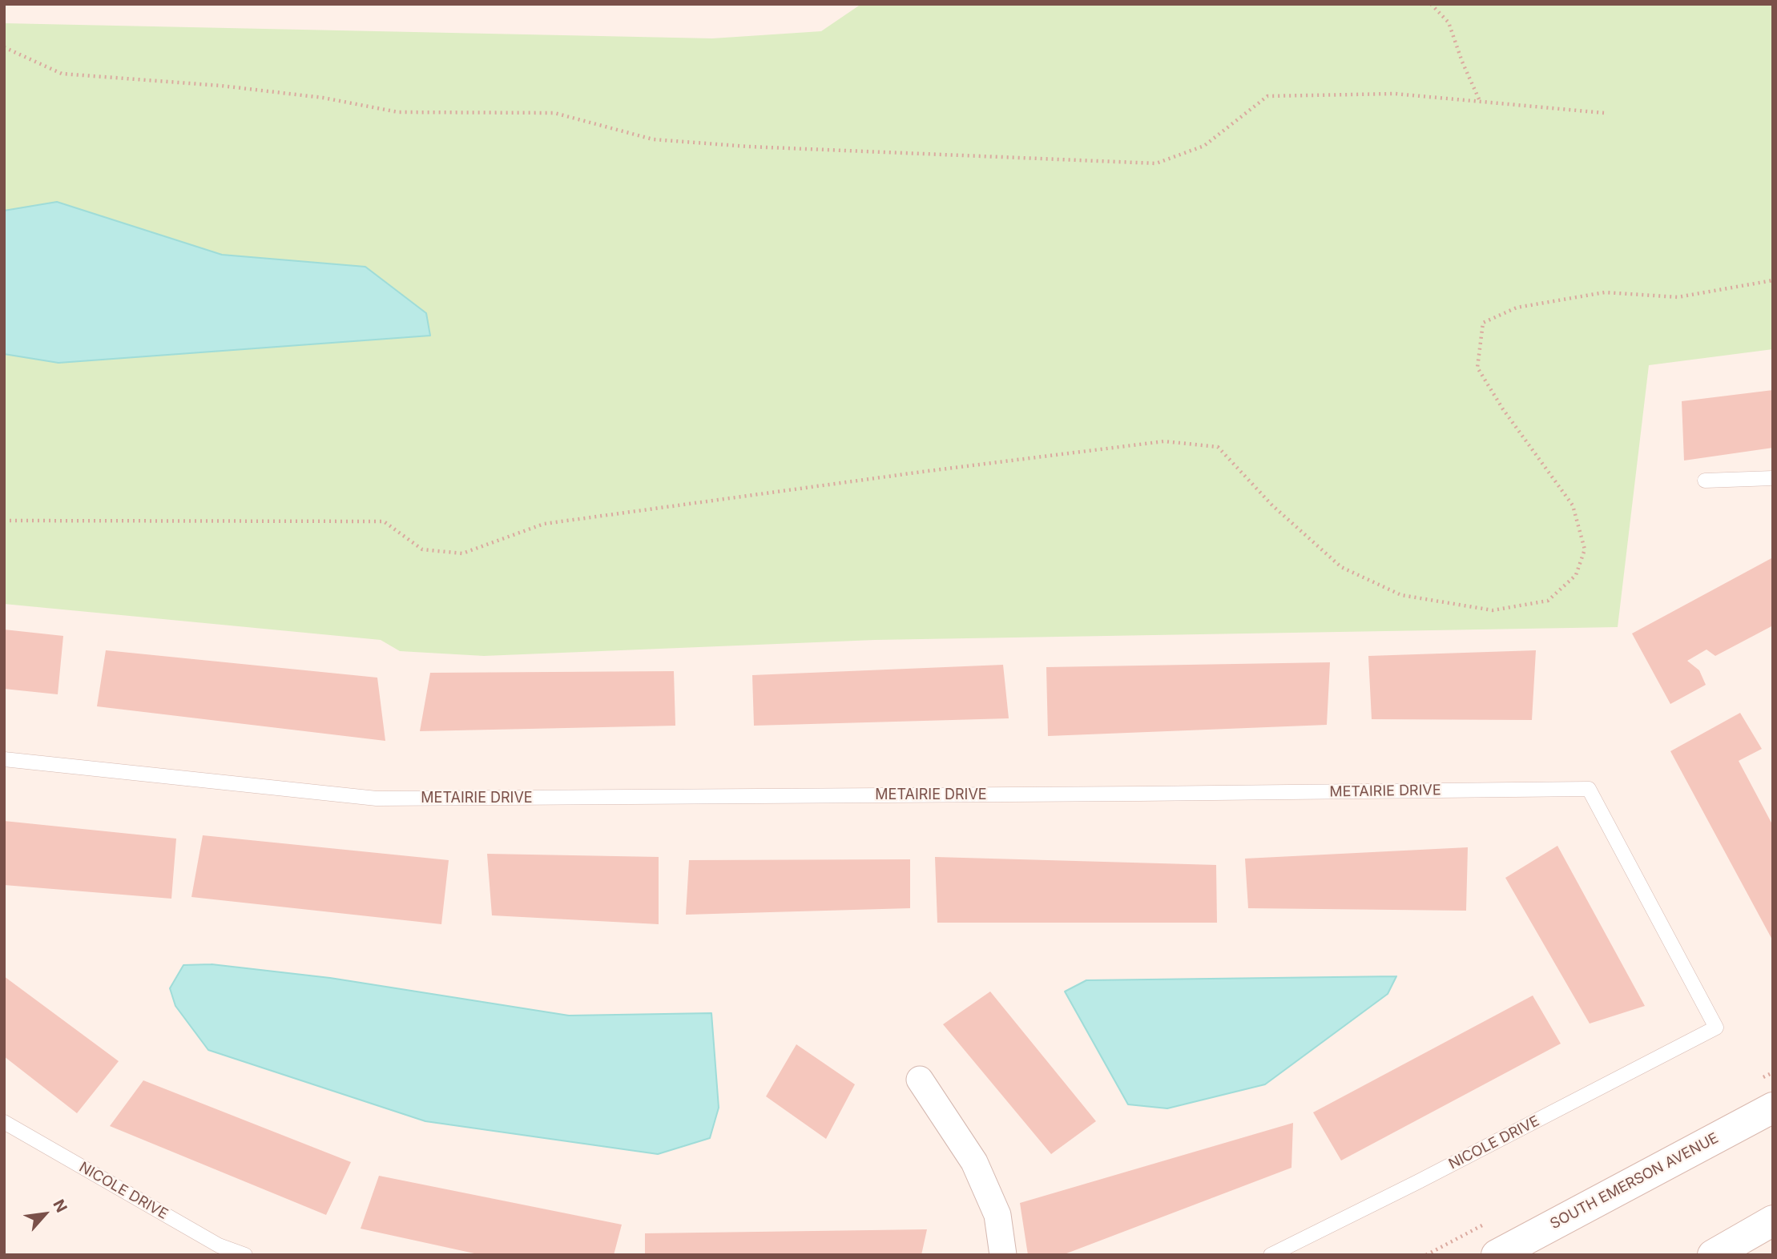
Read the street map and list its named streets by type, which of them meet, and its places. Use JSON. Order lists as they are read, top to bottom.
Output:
{
  "streets": {
    "main road": ["SOUTH EMERSON AVENUE"],
    "lane": ["METAIRIE DRIVE", "NICOLE DRIVE"]
  },
  "crossings": [
    ["METAIRIE DRIVE", "NICOLE DRIVE"]
  ],
  "north": "top right"
}
